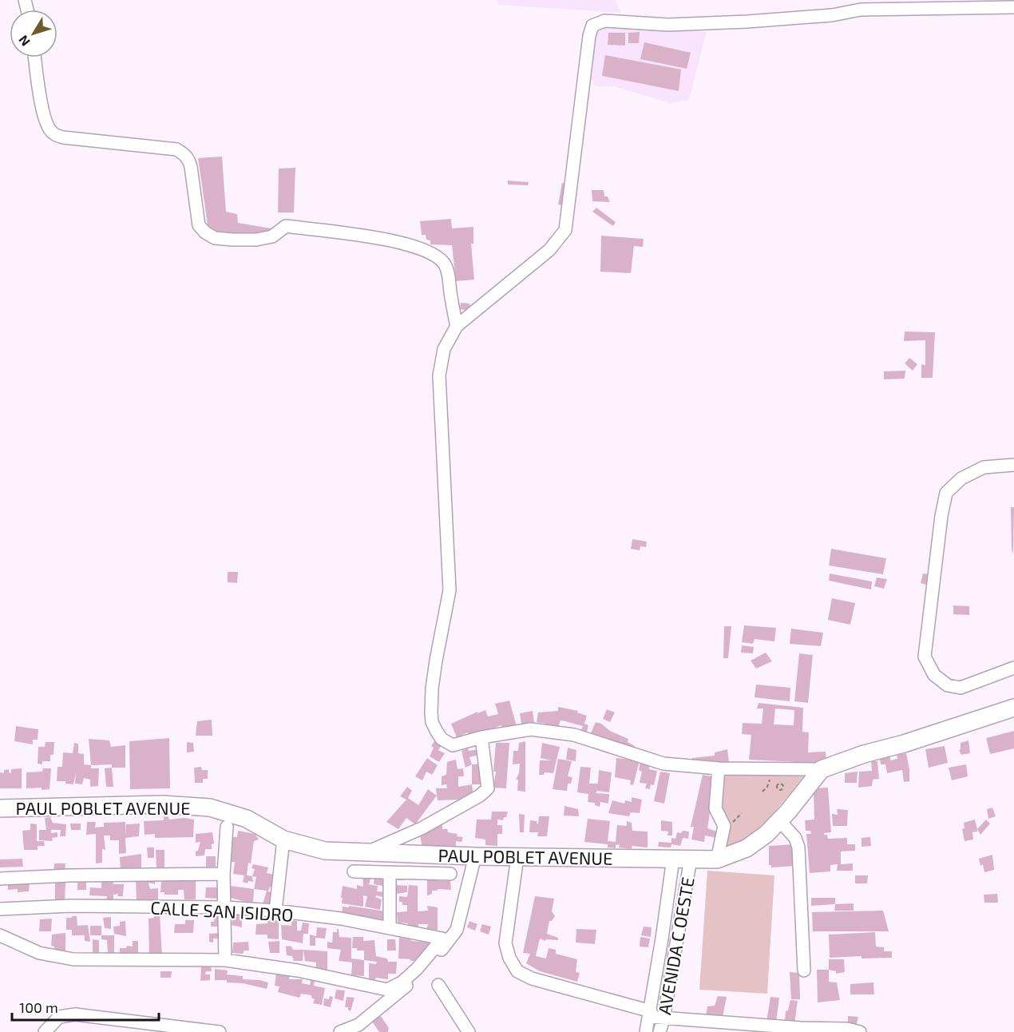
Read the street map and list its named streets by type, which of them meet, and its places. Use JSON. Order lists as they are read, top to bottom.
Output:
{
  "streets": {
    "main road": ["PAUL POBLET AVENUE"],
    "street": ["CALLE SAN ISIDRO", "AVENIDA C OESTE"]
  },
  "crossings": [
    ["PAUL POBLET AVENUE", "AVENIDA C OESTE"]
  ],
  "scale_bar": "100 m",
  "north": "bottom left"
}
